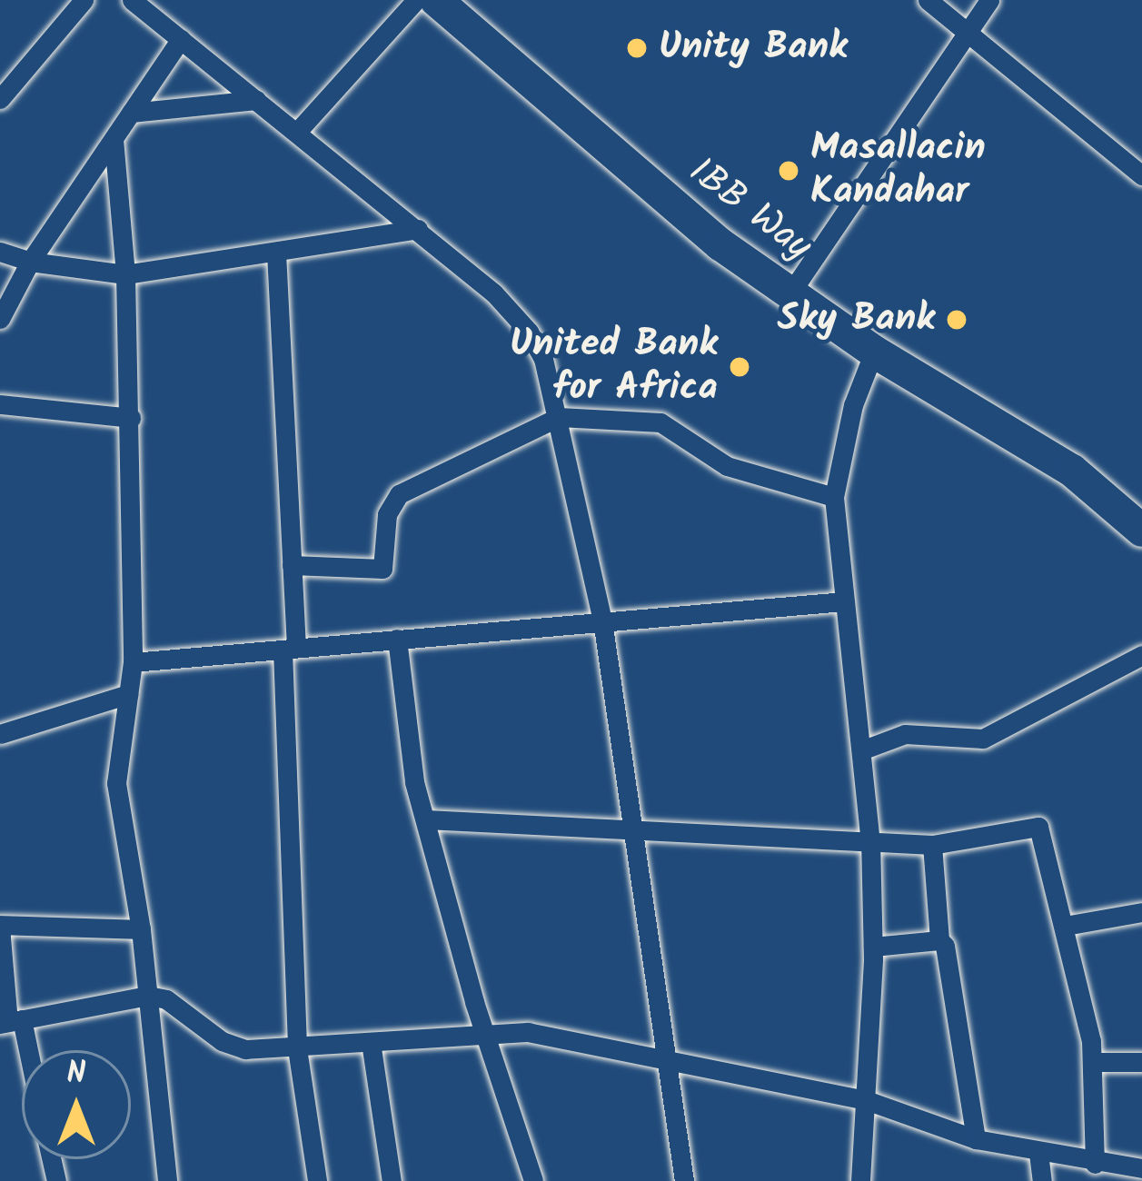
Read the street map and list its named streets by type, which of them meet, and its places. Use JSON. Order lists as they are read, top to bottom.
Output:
{
  "streets": {
    "highway": ["IBB Way"]
  },
  "places": [
    "Unity Bank",
    "Masallacin Kandahar",
    "Sky Bank",
    "United Bank for Africa"
  ],
  "north": "top"
}
